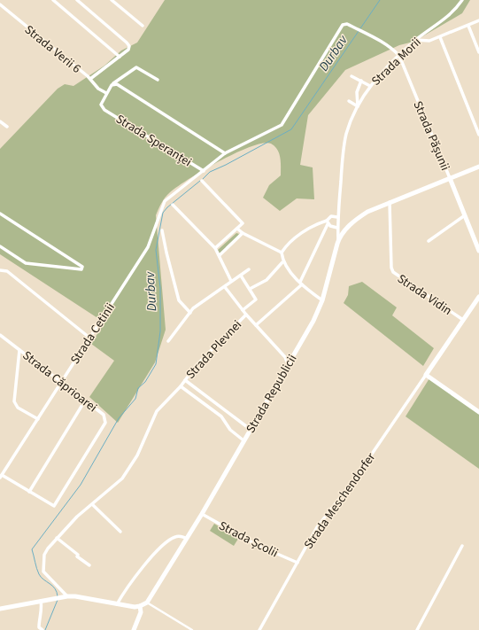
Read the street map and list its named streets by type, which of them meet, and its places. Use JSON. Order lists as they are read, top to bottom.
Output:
{
  "streets": {
    "main road": ["Strada Pășunii", "Strada Republicii", "Strada Meschendorfer"],
    "street": [
      "Strada Verii 6",
      "Strada Morii",
      "Strada Speranței",
      "Strada Vidin",
      "Strada Cetinii",
      "Strada Plevnei",
      "Strada Căprioarei",
      "Strada Școlii"
    ]
  },
  "crossings": [
    ["Strada Verii 6", "Strada Speranței"],
    ["Strada Morii", "Strada Pășunii"],
    ["Strada Morii", "Strada Cetinii"],
    ["Strada Morii", "Strada Republicii"],
    ["Strada Pășunii", "Strada Cetinii"],
    ["Strada Speranței", "Strada Cetinii"],
    ["Strada Vidin", "Strada Meschendorfer"],
    ["Strada Cetinii", "Strada Căprioarei"],
    ["Strada Plevnei", "Strada Republicii"],
    ["Strada Republicii", "Strada Școlii"],
    ["Strada Meschendorfer", "Strada Școlii"]
  ],
  "water": ["Durbav"]
}
